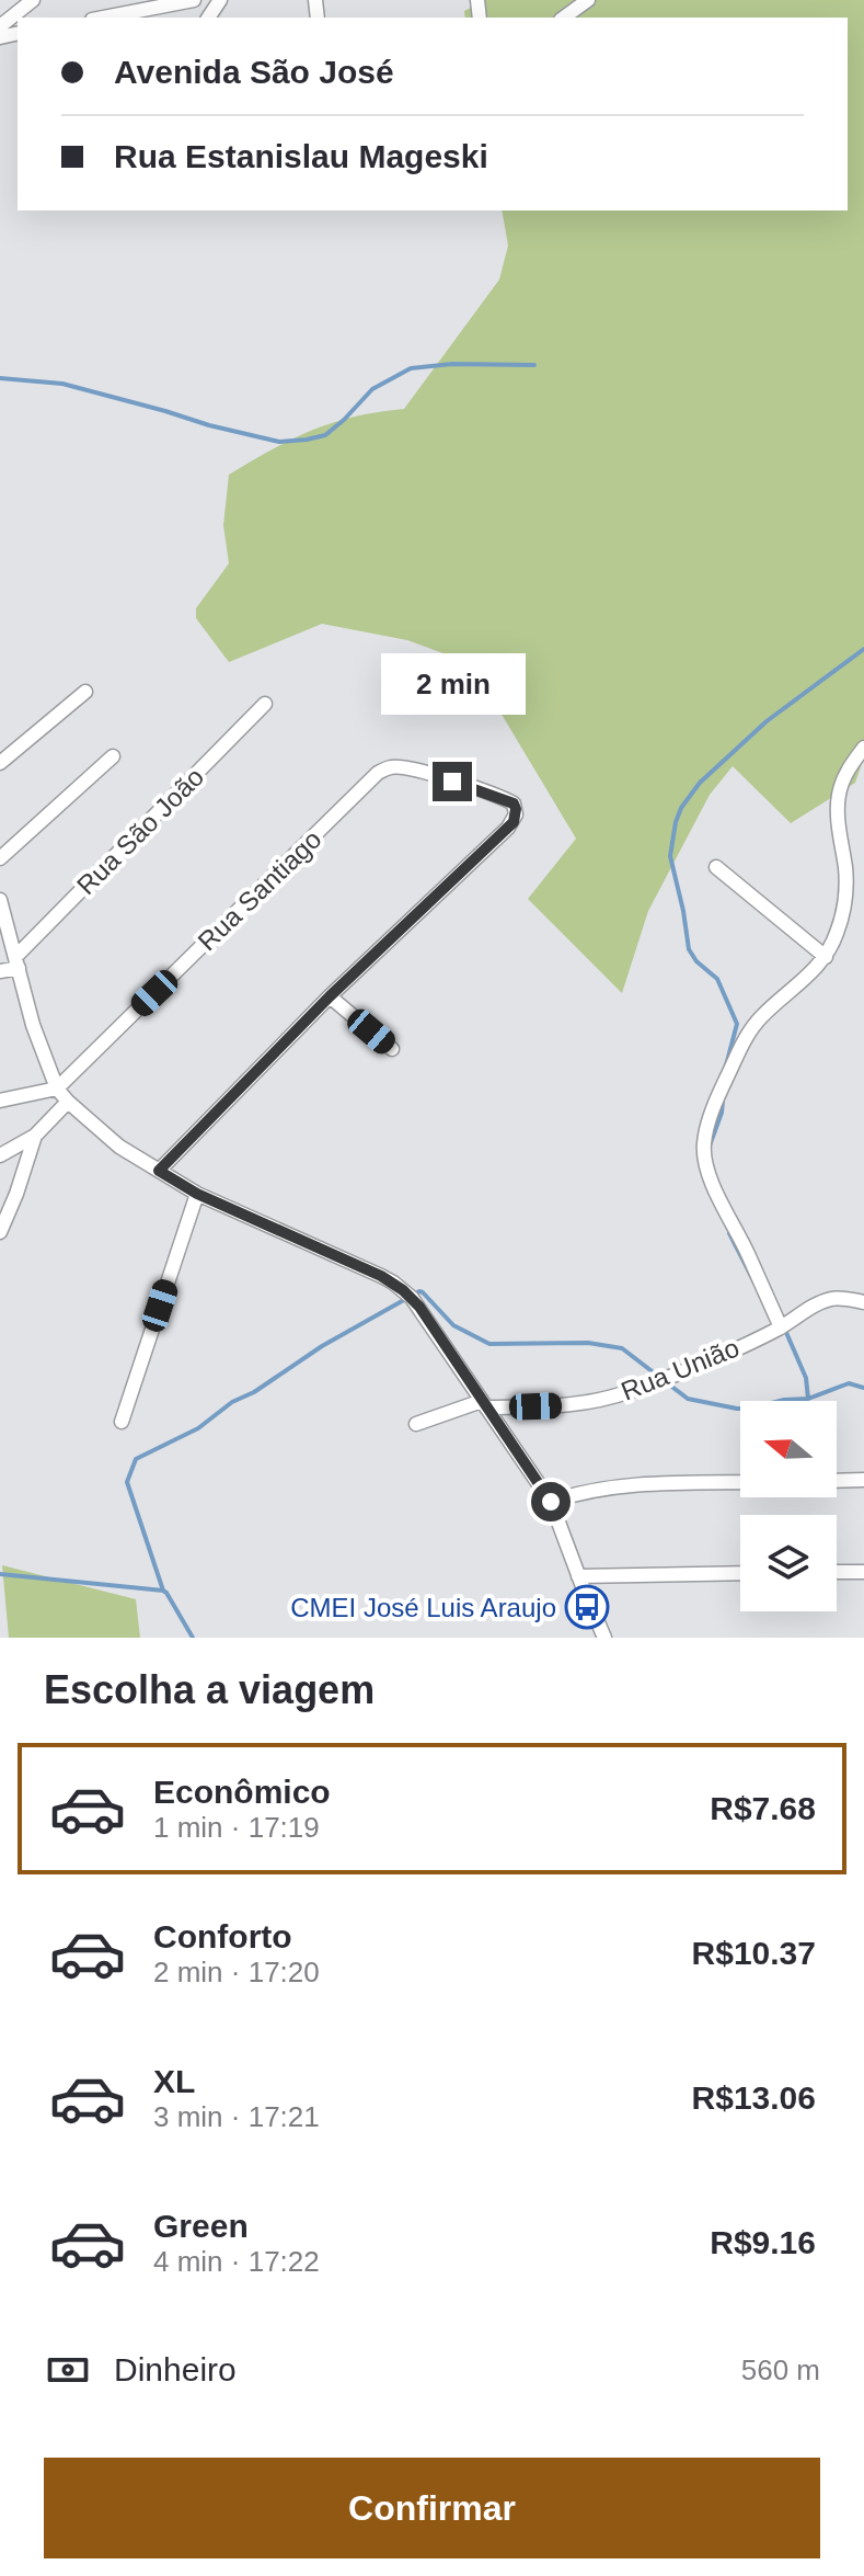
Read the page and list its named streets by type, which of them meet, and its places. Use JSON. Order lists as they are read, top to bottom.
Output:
{
  "streets": {
    "street": ["Rua São João", "Rua Santiago", "Rua União"]
  },
  "places": {
    "bus stop": ["CMEI José Luis Araujo"]
  },
  "north": "left",
  "page": {
    "banner": ["Avenida São José", "Rua Estanislau Mageski"],
    "bubble": "2 min",
    "heading": "Escolha a viagem",
    "list": [
      {
        "name": "Econômico",
        "note": "1 min · 17:19",
        "value": "R$7.68"
      },
      {
        "name": "Conforto",
        "note": "2 min · 17:20",
        "value": "R$10.37"
      },
      {
        "name": "XL",
        "note": "3 min · 17:21",
        "value": "R$13.06"
      },
      {
        "name": "Green",
        "note": "4 min · 17:22",
        "value": "R$9.16"
      }
    ],
    "pay": ["Dinheiro", "560 m"],
    "buttons": "Confirmar"
  }
}
